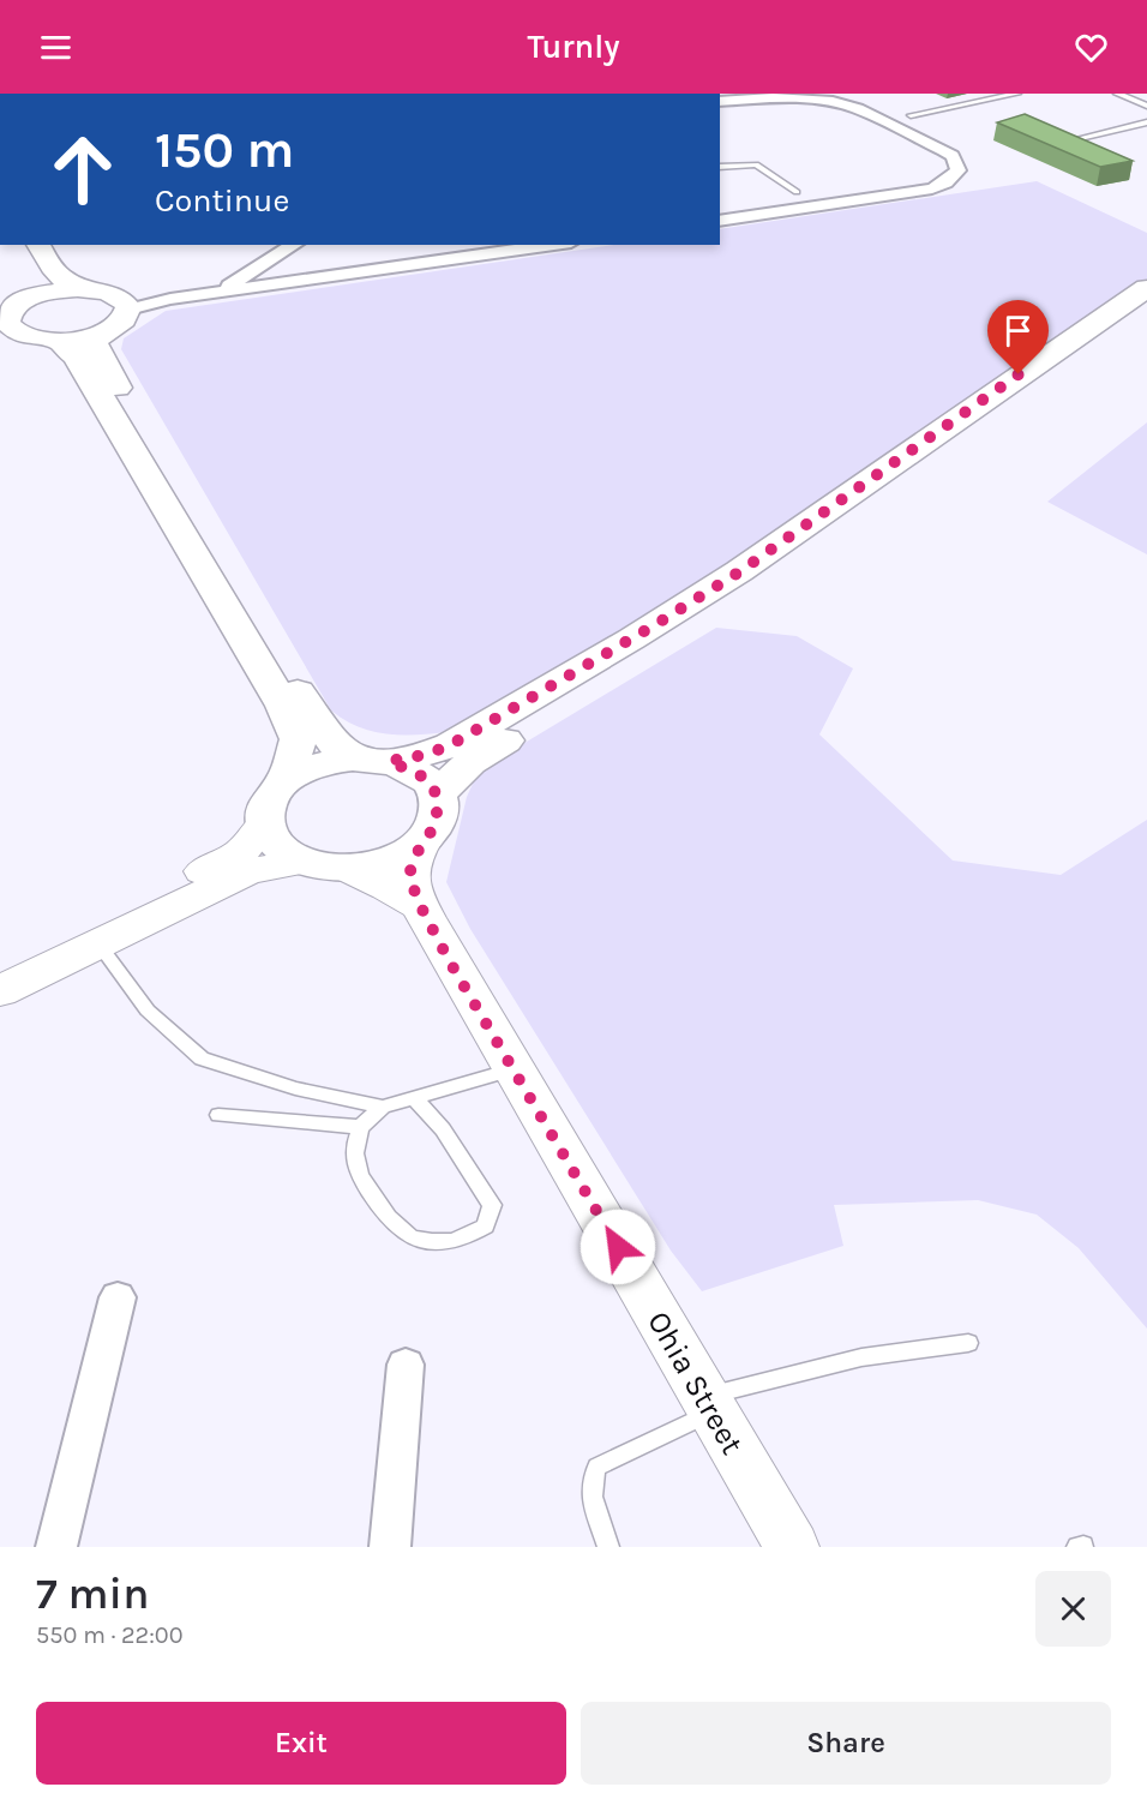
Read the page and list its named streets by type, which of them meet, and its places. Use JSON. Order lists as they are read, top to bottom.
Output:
{
  "streets": {
    "street": ["Ohia Street"]
  },
  "page": {
    "header": "Turnly",
    "turn": ["150 m", "Continue"],
    "heading": ["7 min", "550 m · 22:00"],
    "buttons": ["Exit", "Share"]
  }
}
